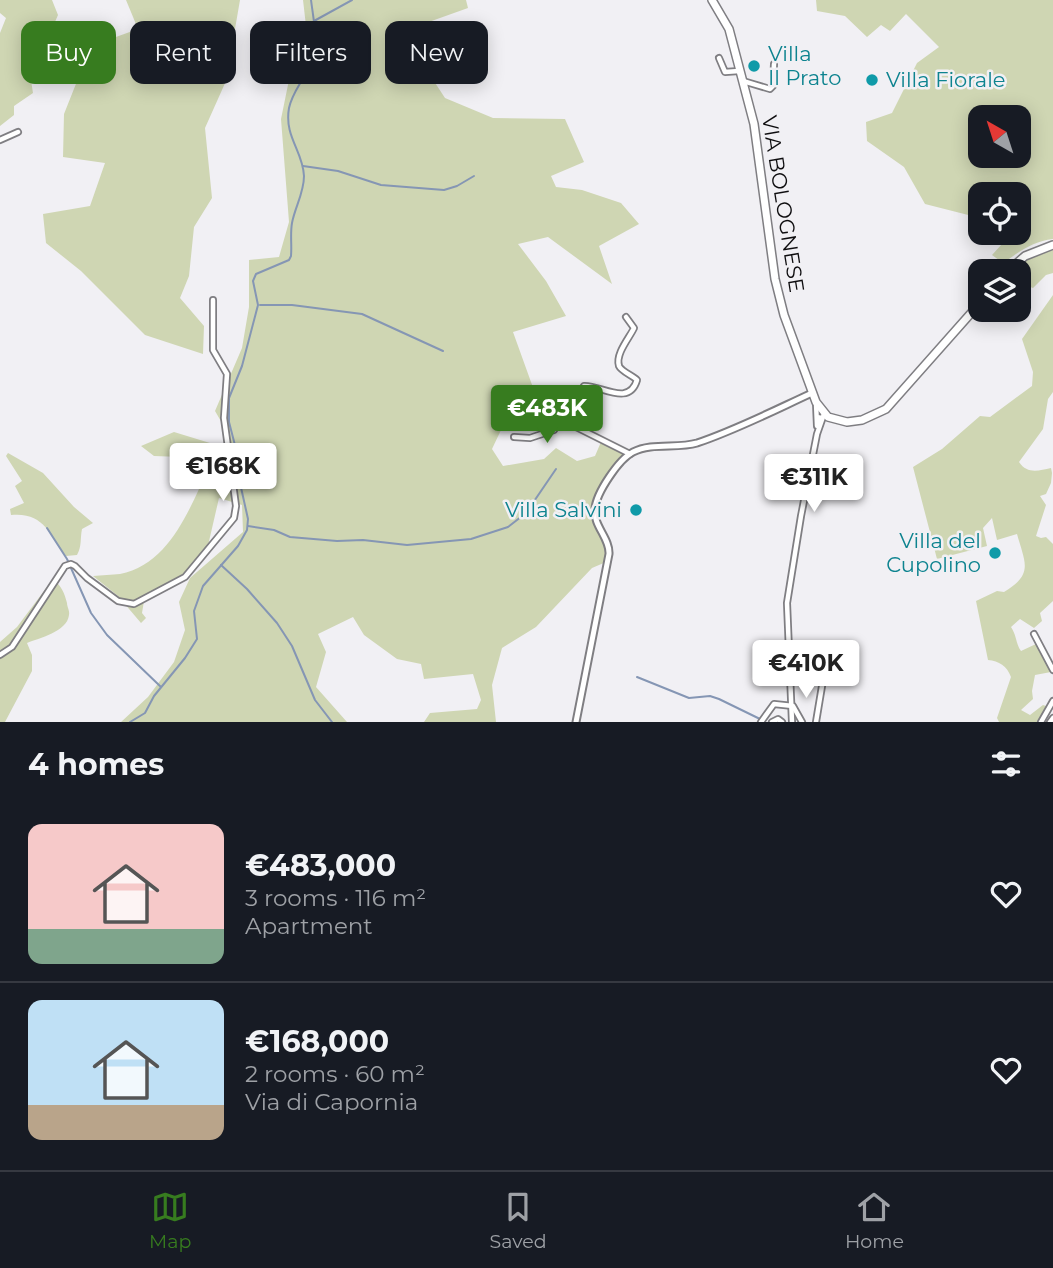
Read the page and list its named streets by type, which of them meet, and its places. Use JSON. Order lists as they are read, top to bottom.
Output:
{
  "streets": {
    "main road": ["VIA BOLOGNESE"]
  },
  "places": [
    "Villa Il Prato",
    "Villa Fiorale",
    "Villa Salvini",
    "Villa del Cupolino"
  ],
  "north": "top left",
  "page": {
    "chip": [
      "Buy",
      "Rent",
      "Filters",
      "New"
    ],
    "price": [
      "€483K",
      "€168K",
      "€311K",
      "€410K"
    ],
    "heading": "4 homes",
    "list": [
      {
        "name": "€483,000",
        "note": "3 rooms · 116 m² · Apartment"
      },
      {
        "name": "€168,000",
        "note": "2 rooms · 60 m² · Via di Capornia"
      }
    ],
    "tabs": ["Map", "Saved", "Home"]
  }
}
